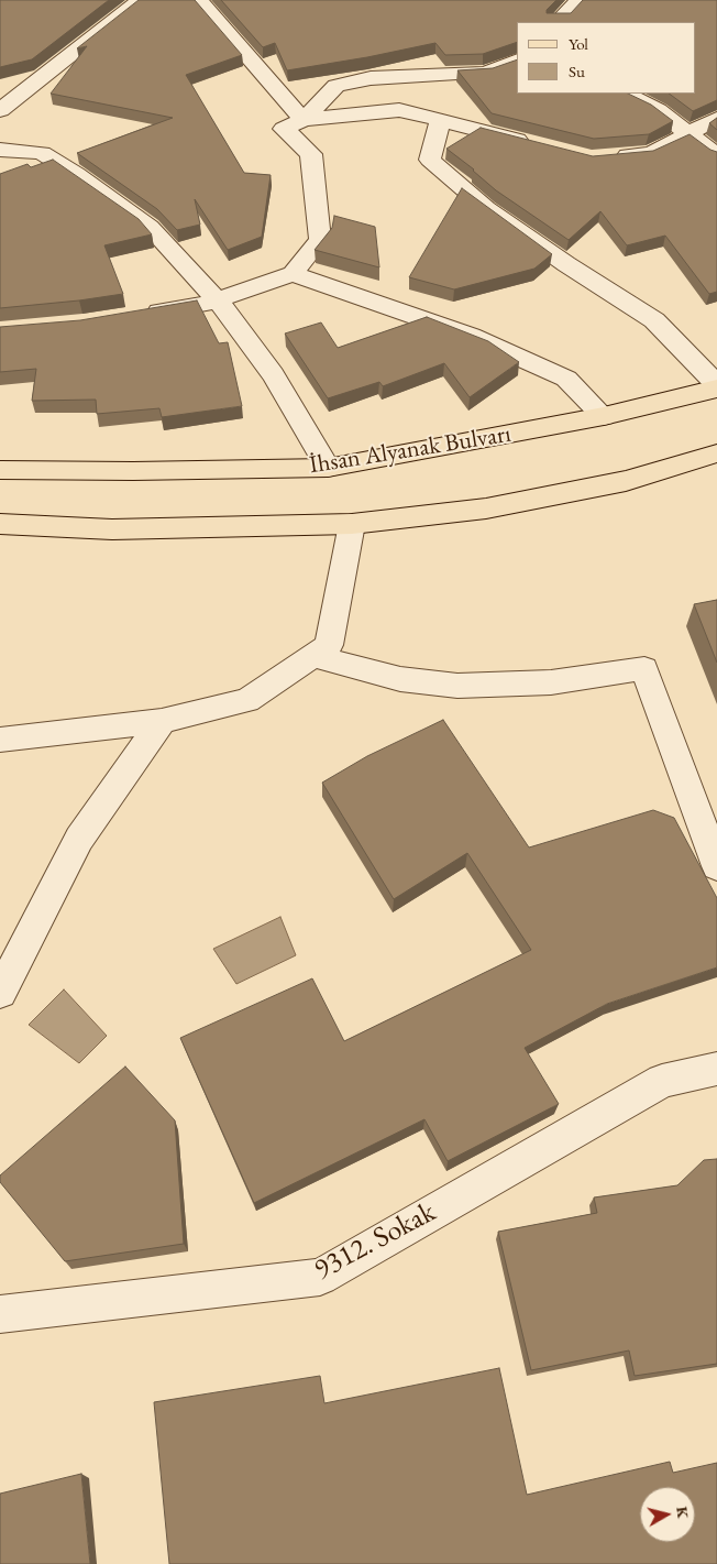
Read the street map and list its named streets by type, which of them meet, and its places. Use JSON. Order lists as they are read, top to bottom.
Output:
{
  "streets": {
    "main road": ["İhsan Alyanak Bulvarı"],
    "street": ["9312. Sokak"]
  },
  "legend": ["Yol", "Su"],
  "north": "right"
}
